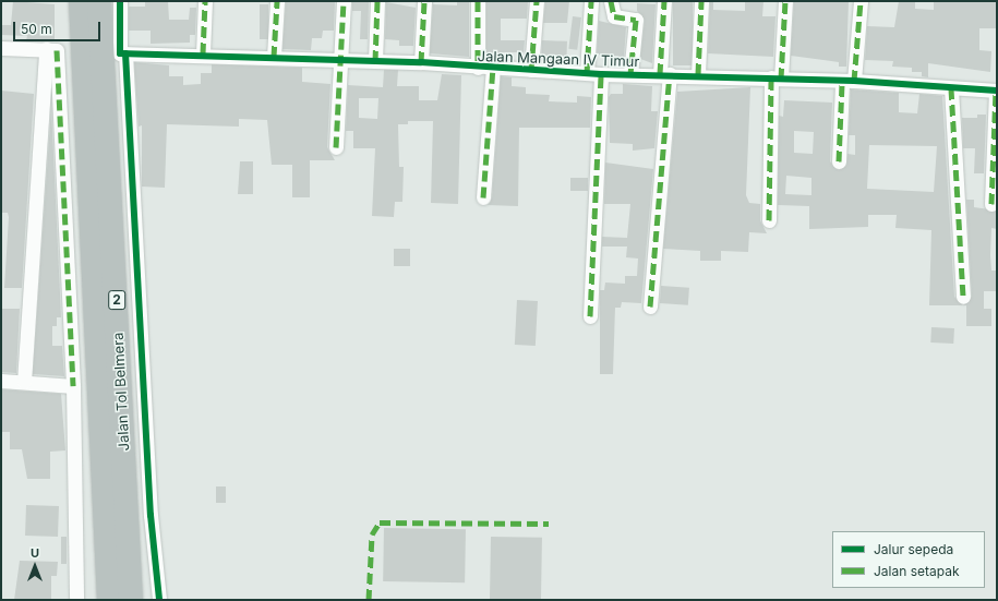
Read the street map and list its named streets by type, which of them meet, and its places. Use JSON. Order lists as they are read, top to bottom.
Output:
{
  "streets": {
    "highway": ["2", "Jalan Tol Belmera"],
    "street": ["Jalan Mangaan IV Timur"]
  },
  "legend": ["Jalur sepeda", "Jalan setapak"],
  "scale_bar": "50 m",
  "north": "top"
}
